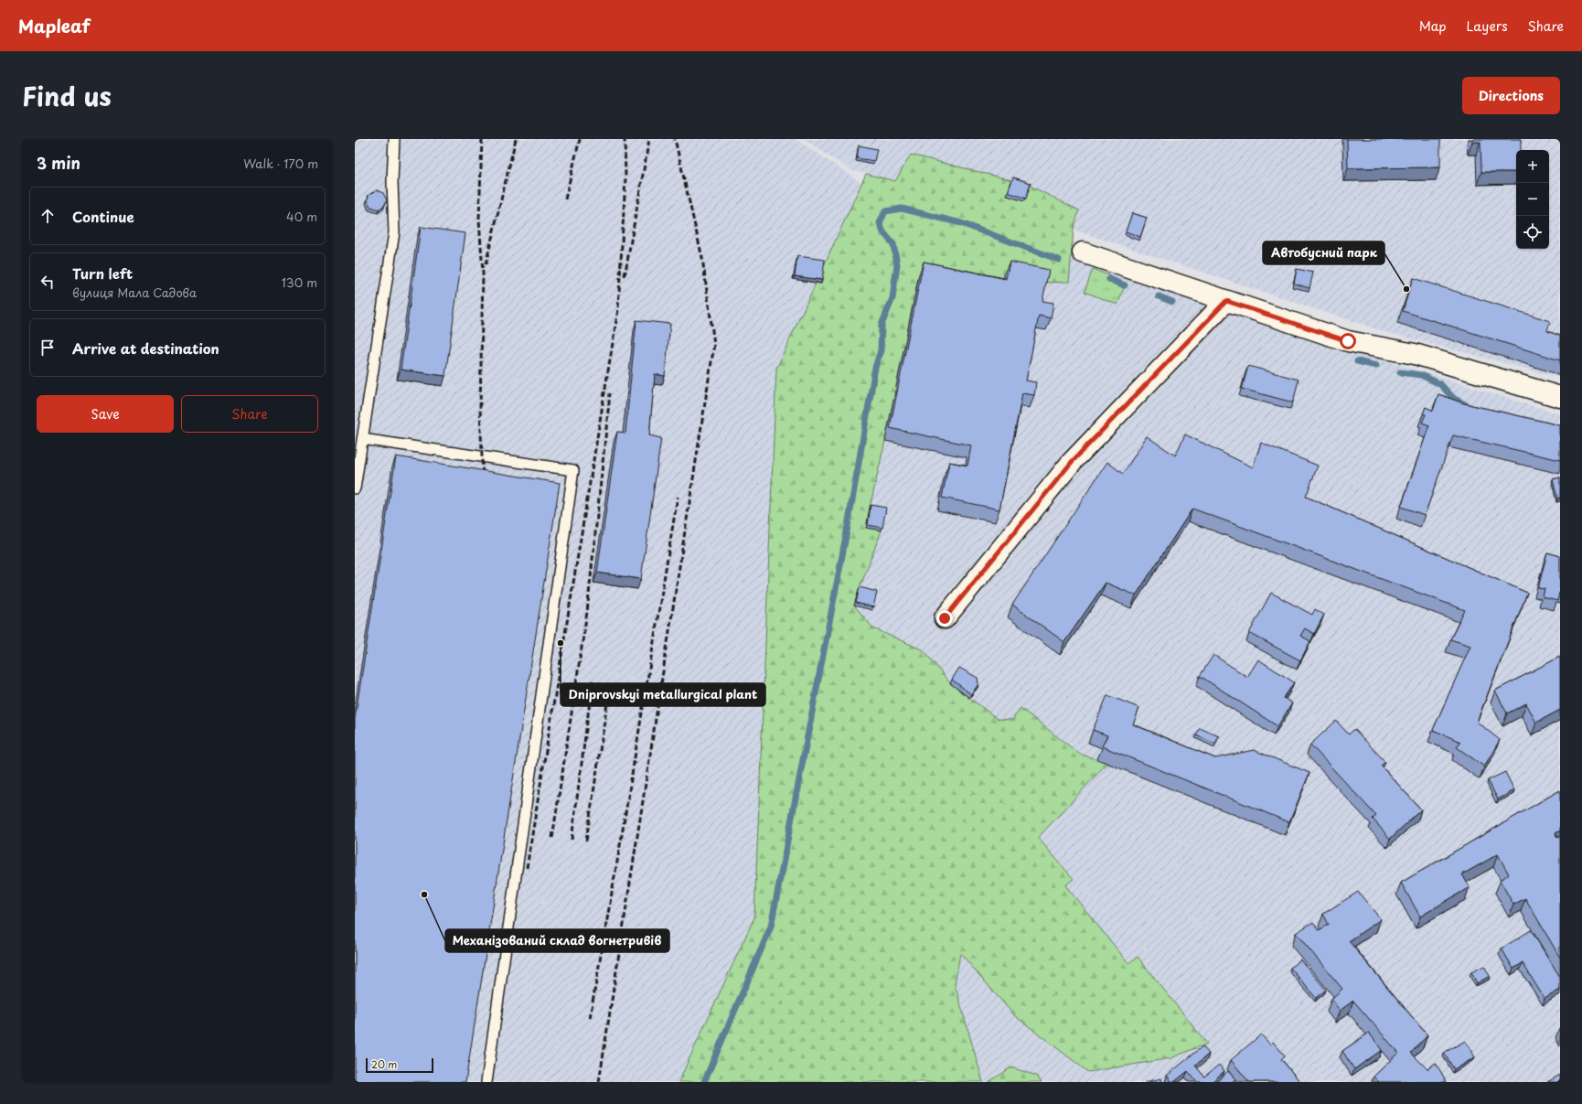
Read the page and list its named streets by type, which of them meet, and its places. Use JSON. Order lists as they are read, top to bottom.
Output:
{
  "places": ["Автобусний парк", "Dniprovskyi metallurgical plant", "Механізований склад вогнетривів"],
  "scale_bar": "20 m",
  "page": {
    "header": "Mapleaf",
    "nav": ["Map", "Layers", "Share"],
    "title": "Find us",
    "buttons": [
      "Directions",
      ["Save", "Share"]
    ],
    "heading": ["3 min", "Walk · 170 m"],
    "map_buttons": ["+", "−"],
    "list": [
      ["Continue", "40 m"],
      ["Turn left", "вулиця Мала Садова", "130 m"],
      "Arrive at destination"
    ],
    "scale": "20 m"
  }
}
